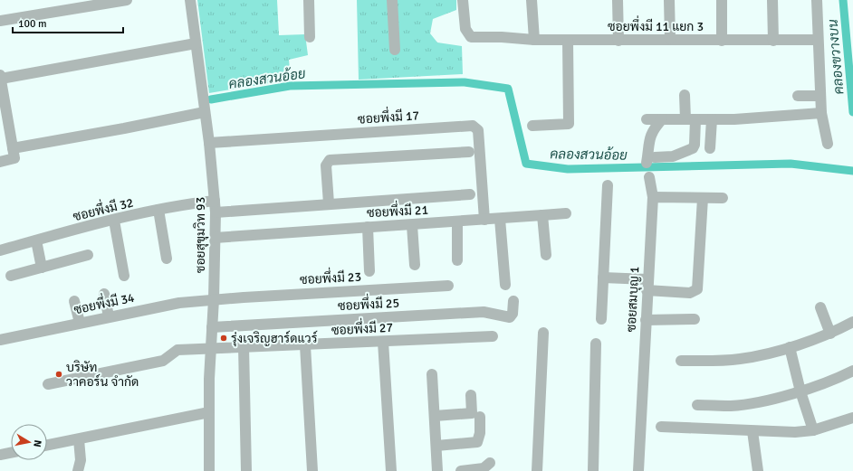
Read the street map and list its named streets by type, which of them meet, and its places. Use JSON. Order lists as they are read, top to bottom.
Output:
{
  "streets": {
    "street": [
      "ซอยพึ่งมี 11 แยก 3",
      "ซอยพึ่งมี 17",
      "ซอยพึ่งมี 32",
      "ซอยพึ่งมี 21",
      "ซอยสุขุมวิท 93",
      "ซอยพึ่งมี 23",
      "ซอยสมบุญ 1",
      "ซอยพึ่งมี 34",
      "ซอยพึ่งมี 25",
      "ซอยพึ่งมี 27"
    ]
  },
  "crossings": [
    ["ซอยพึ่งมี 17", "ซอยพึ่งมี 21"],
    ["ซอยพึ่งมี 17", "ซอยสุขุมวิท 93"],
    ["ซอยพึ่งมี 32", "ซอยสุขุมวิท 93"],
    ["ซอยพึ่งมี 21", "ซอยสุขุมวิท 93"],
    ["ซอยสุขุมวิท 93", "ซอยพึ่งมี 23"],
    ["ซอยสุขุมวิท 93", "ซอยพึ่งมี 34"],
    ["ซอยสุขุมวิท 93", "ซอยพึ่งมี 25"],
    ["ซอยสุขุมวิท 93", "ซอยพึ่งมี 27"],
    ["ซอยพึ่งมี 23", "ซอยพึ่งมี 34"]
  ],
  "water": ["คลองขวางบน", "คลองสวนอ้อย"],
  "places": ["รุ่งเจริญฮาร์ดแวร์", "บริษัท วาคอร์น จำกัด"],
  "scale_bar": "100 m",
  "north": "right"
}
